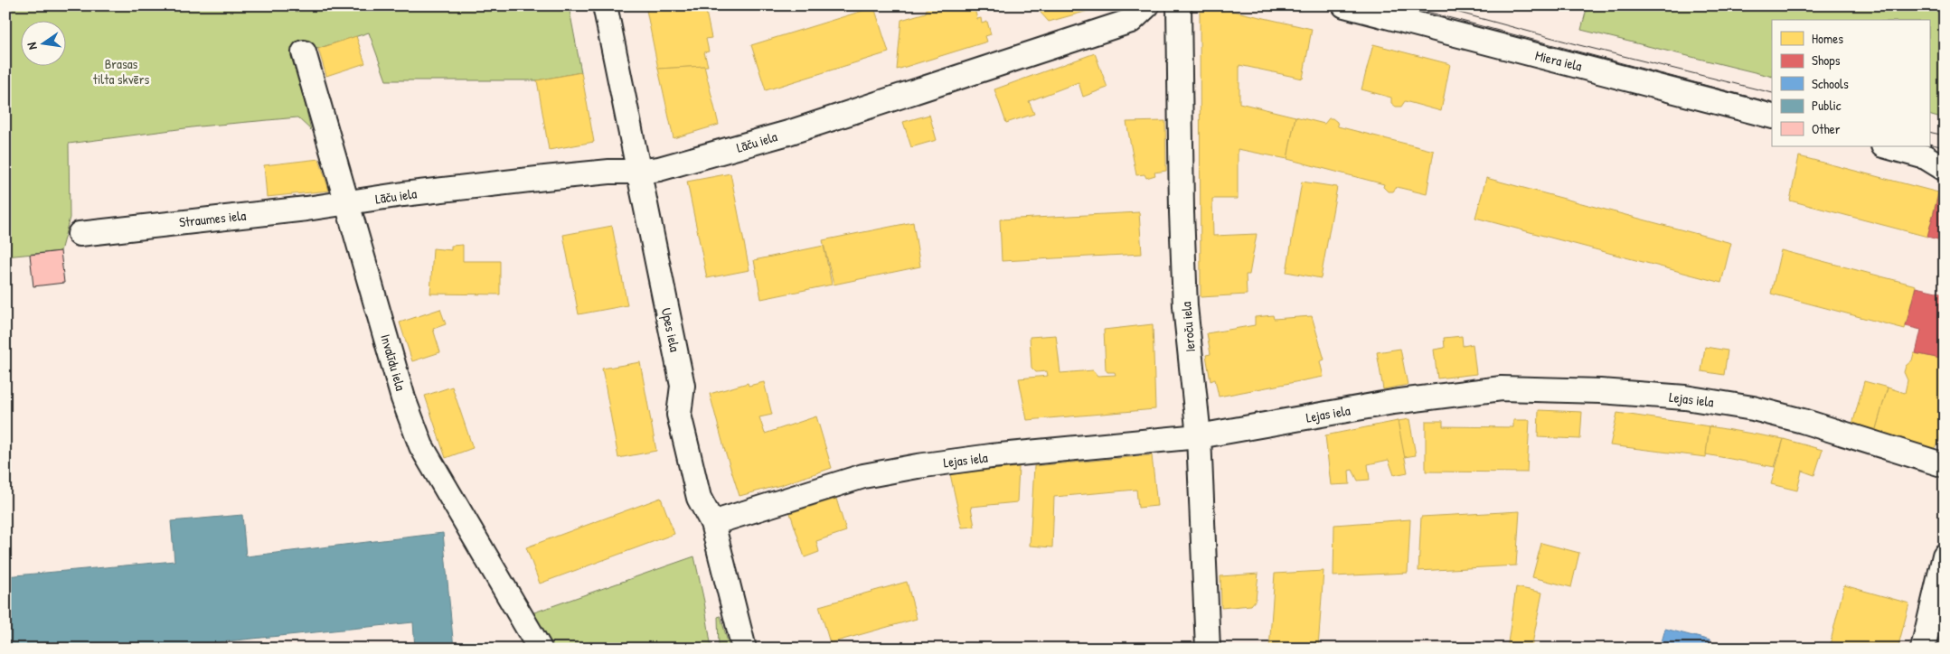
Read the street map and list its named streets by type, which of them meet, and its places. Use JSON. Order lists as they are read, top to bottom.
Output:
{
  "streets": {
    "street": [
      "Miera iela",
      "Lāču iela",
      "Straumes iela",
      "Ieroču iela",
      "Upes iela",
      "Invalīdu iela",
      "Lejas iela"
    ]
  },
  "crossings": [
    ["Lāču iela", "Straumes iela"],
    ["Lāču iela", "Upes iela"],
    ["Lāču iela", "Invalīdu iela"],
    ["Straumes iela", "Invalīdu iela"],
    ["Ieroču iela", "Lejas iela"],
    ["Upes iela", "Lejas iela"]
  ],
  "parks": ["Brasas tilta skvērs"],
  "legend": [
    "Homes",
    "Shops",
    "Schools",
    "Public",
    "Other"
  ],
  "north": "left"
}
